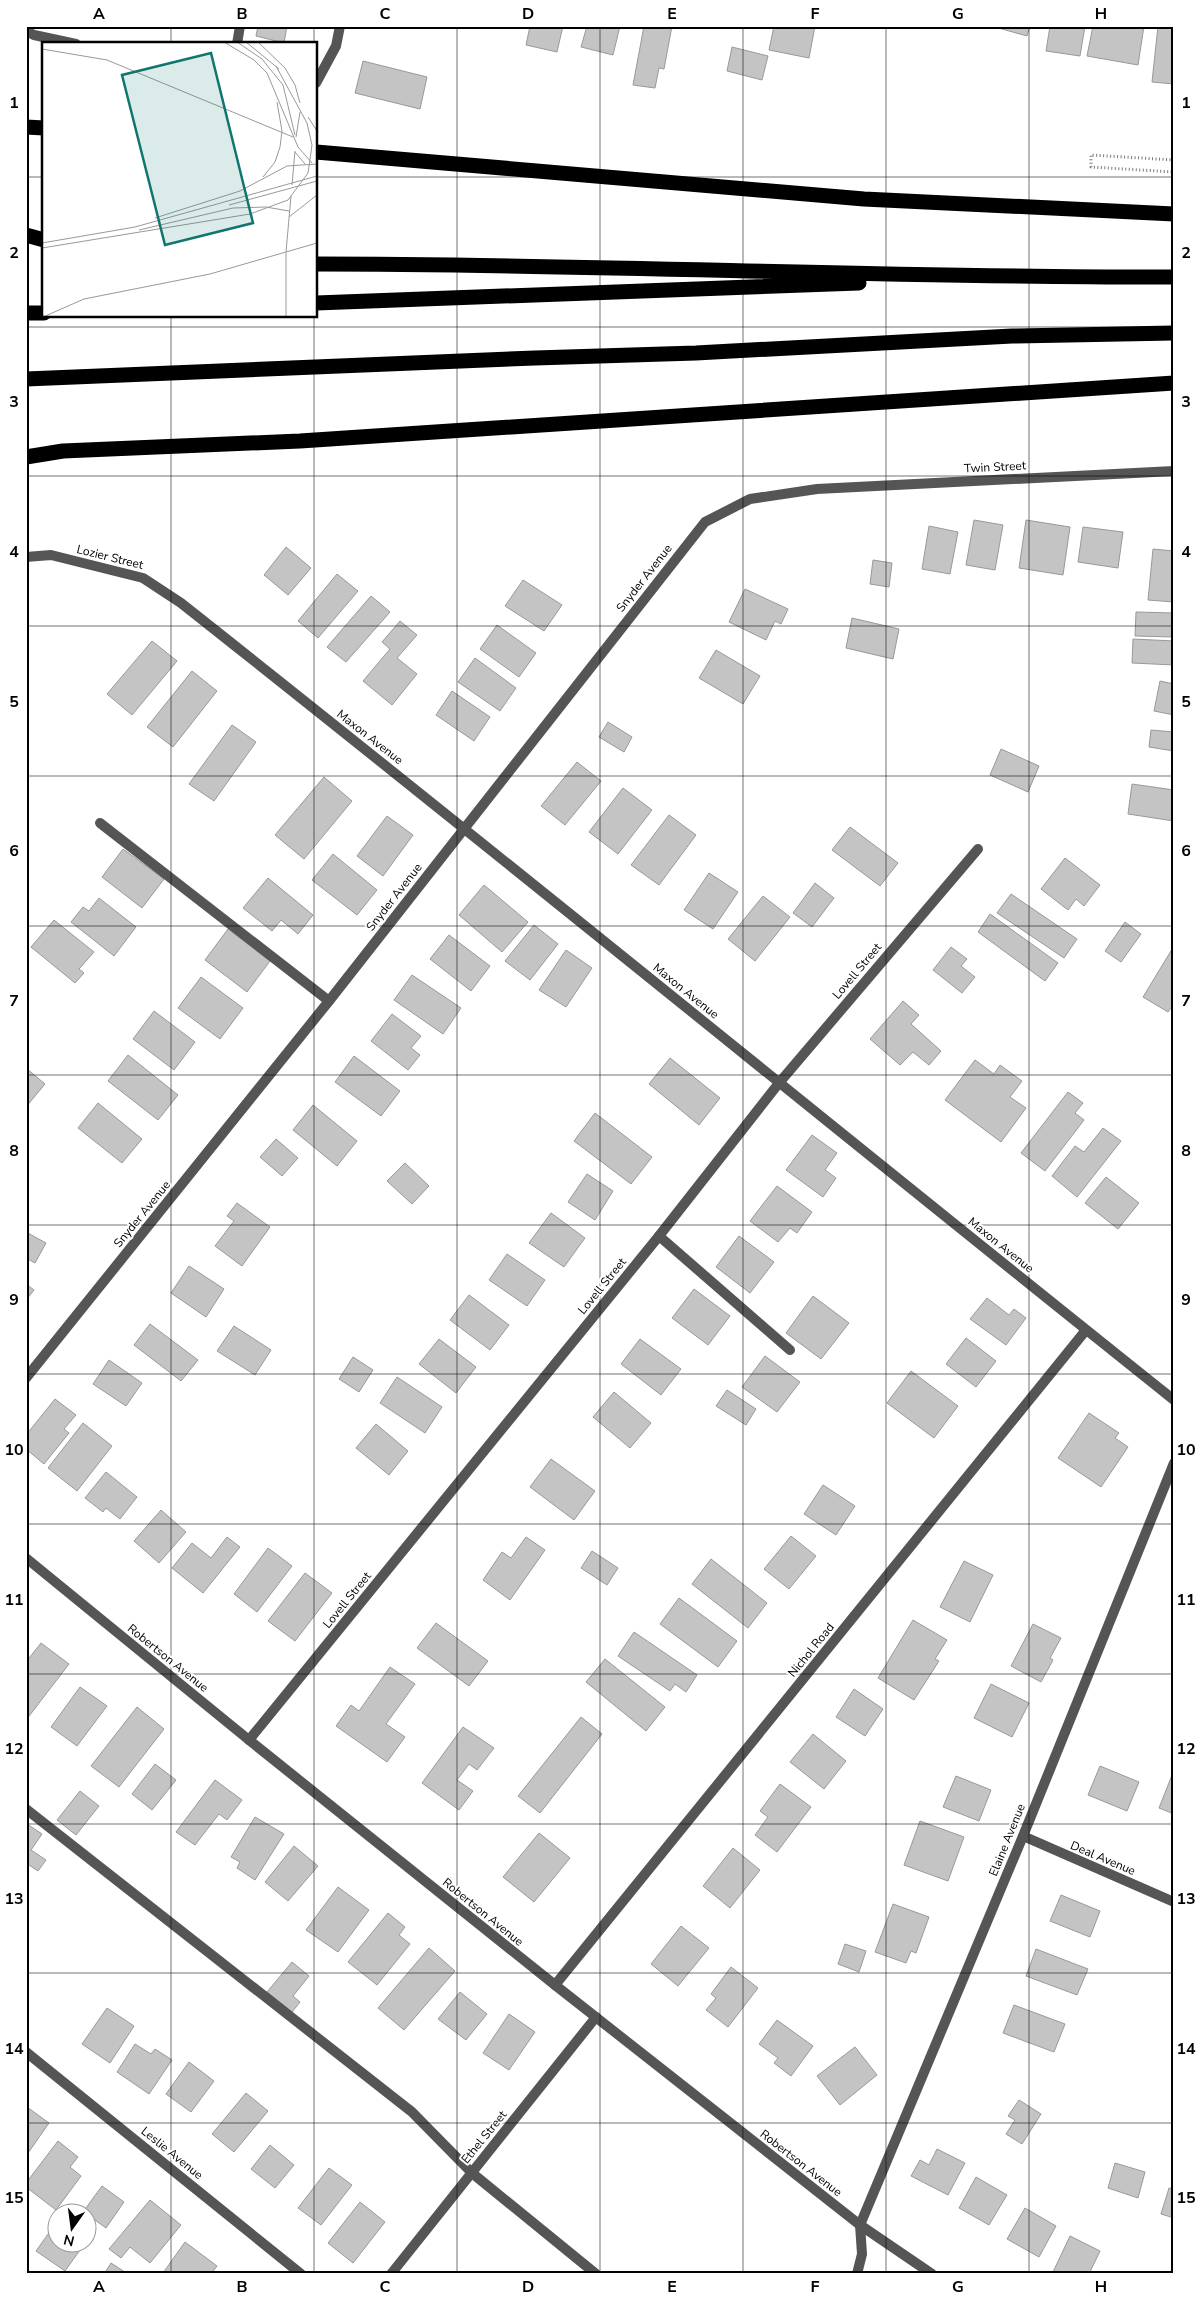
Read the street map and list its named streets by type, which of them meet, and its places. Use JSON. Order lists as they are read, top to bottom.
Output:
{
  "streets": {
    "street": [
      "Twin Street",
      "Lozier Street",
      "Snyder Avenue",
      "Maxon Avenue",
      "Lovell Street",
      "Nichol Road",
      "Robertson Avenue",
      "Elaine Avenue",
      "Deal Avenue",
      "Ethel Street",
      "Leslie Avenue"
    ]
  },
  "crossings": [
    ["Twin Street", "Snyder Avenue"],
    ["Lozier Street", "Maxon Avenue"],
    ["Snyder Avenue", "Maxon Avenue"],
    ["Maxon Avenue", "Lovell Street"],
    ["Maxon Avenue", "Nichol Road"],
    ["Lovell Street", "Robertson Avenue"],
    ["Nichol Road", "Robertson Avenue"],
    ["Robertson Avenue", "Elaine Avenue"],
    ["Robertson Avenue", "Ethel Street"],
    ["Elaine Avenue", "Deal Avenue"]
  ],
  "north": "bottom",
  "grid": {
    "columns": [
      "A",
      "B",
      "C",
      "D",
      "E",
      "F",
      "G",
      "H"
    ],
    "rows": [
      "1",
      "2",
      "3",
      "4",
      "5",
      "6",
      "7",
      "8",
      "9",
      "10",
      "11",
      "12",
      "13",
      "14",
      "15"
    ]
  }
}
